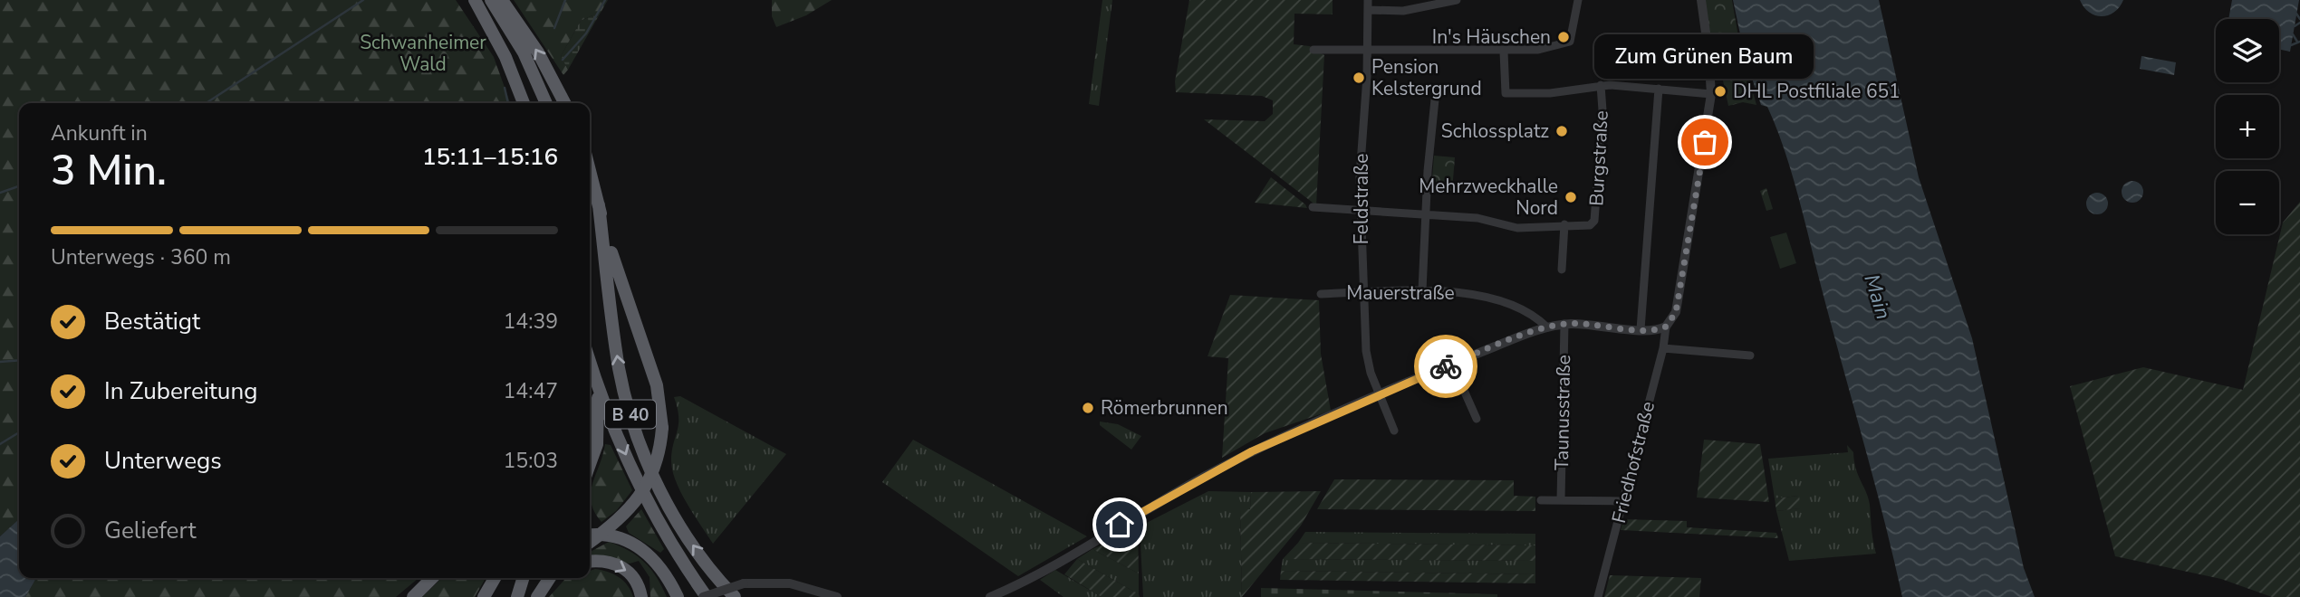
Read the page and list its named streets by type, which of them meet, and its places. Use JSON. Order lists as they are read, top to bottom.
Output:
{
  "streets": {
    "highway": ["B 40"],
    "street": [
      "Burgstraße",
      "Feldstraße",
      "Mauerstraße",
      "Taunusstraße",
      "Friedhofstraße"
    ]
  },
  "crossings": [
    ["Burgstraße", "Feldstraße"],
    ["Feldstraße", "Mauerstraße"]
  ],
  "water": ["Main"],
  "parks": ["Schwanheimer Wald"],
  "places": [
    "In's Häuschen",
    "Pension Kelstergrund",
    "DHL Postfiliale 651",
    "Schlossplatz",
    "Zum Grünen Baum",
    "Mehrzweckhalle Nord",
    "Römerbrunnen"
  ],
  "page": {
    "map_buttons": ["+", "−"],
    "bubble": "Zum Grünen Baum",
    "heading": ["3 Min.", "Ankunft in", "15:11–15:16"],
    "bar": "Unterwegs · 360 m",
    "list": [
      ["Bestätigt", "14:39"],
      ["In Zubereitung", "14:47"],
      ["Unterwegs", "15:03"],
      "Geliefert"
    ]
  }
}
